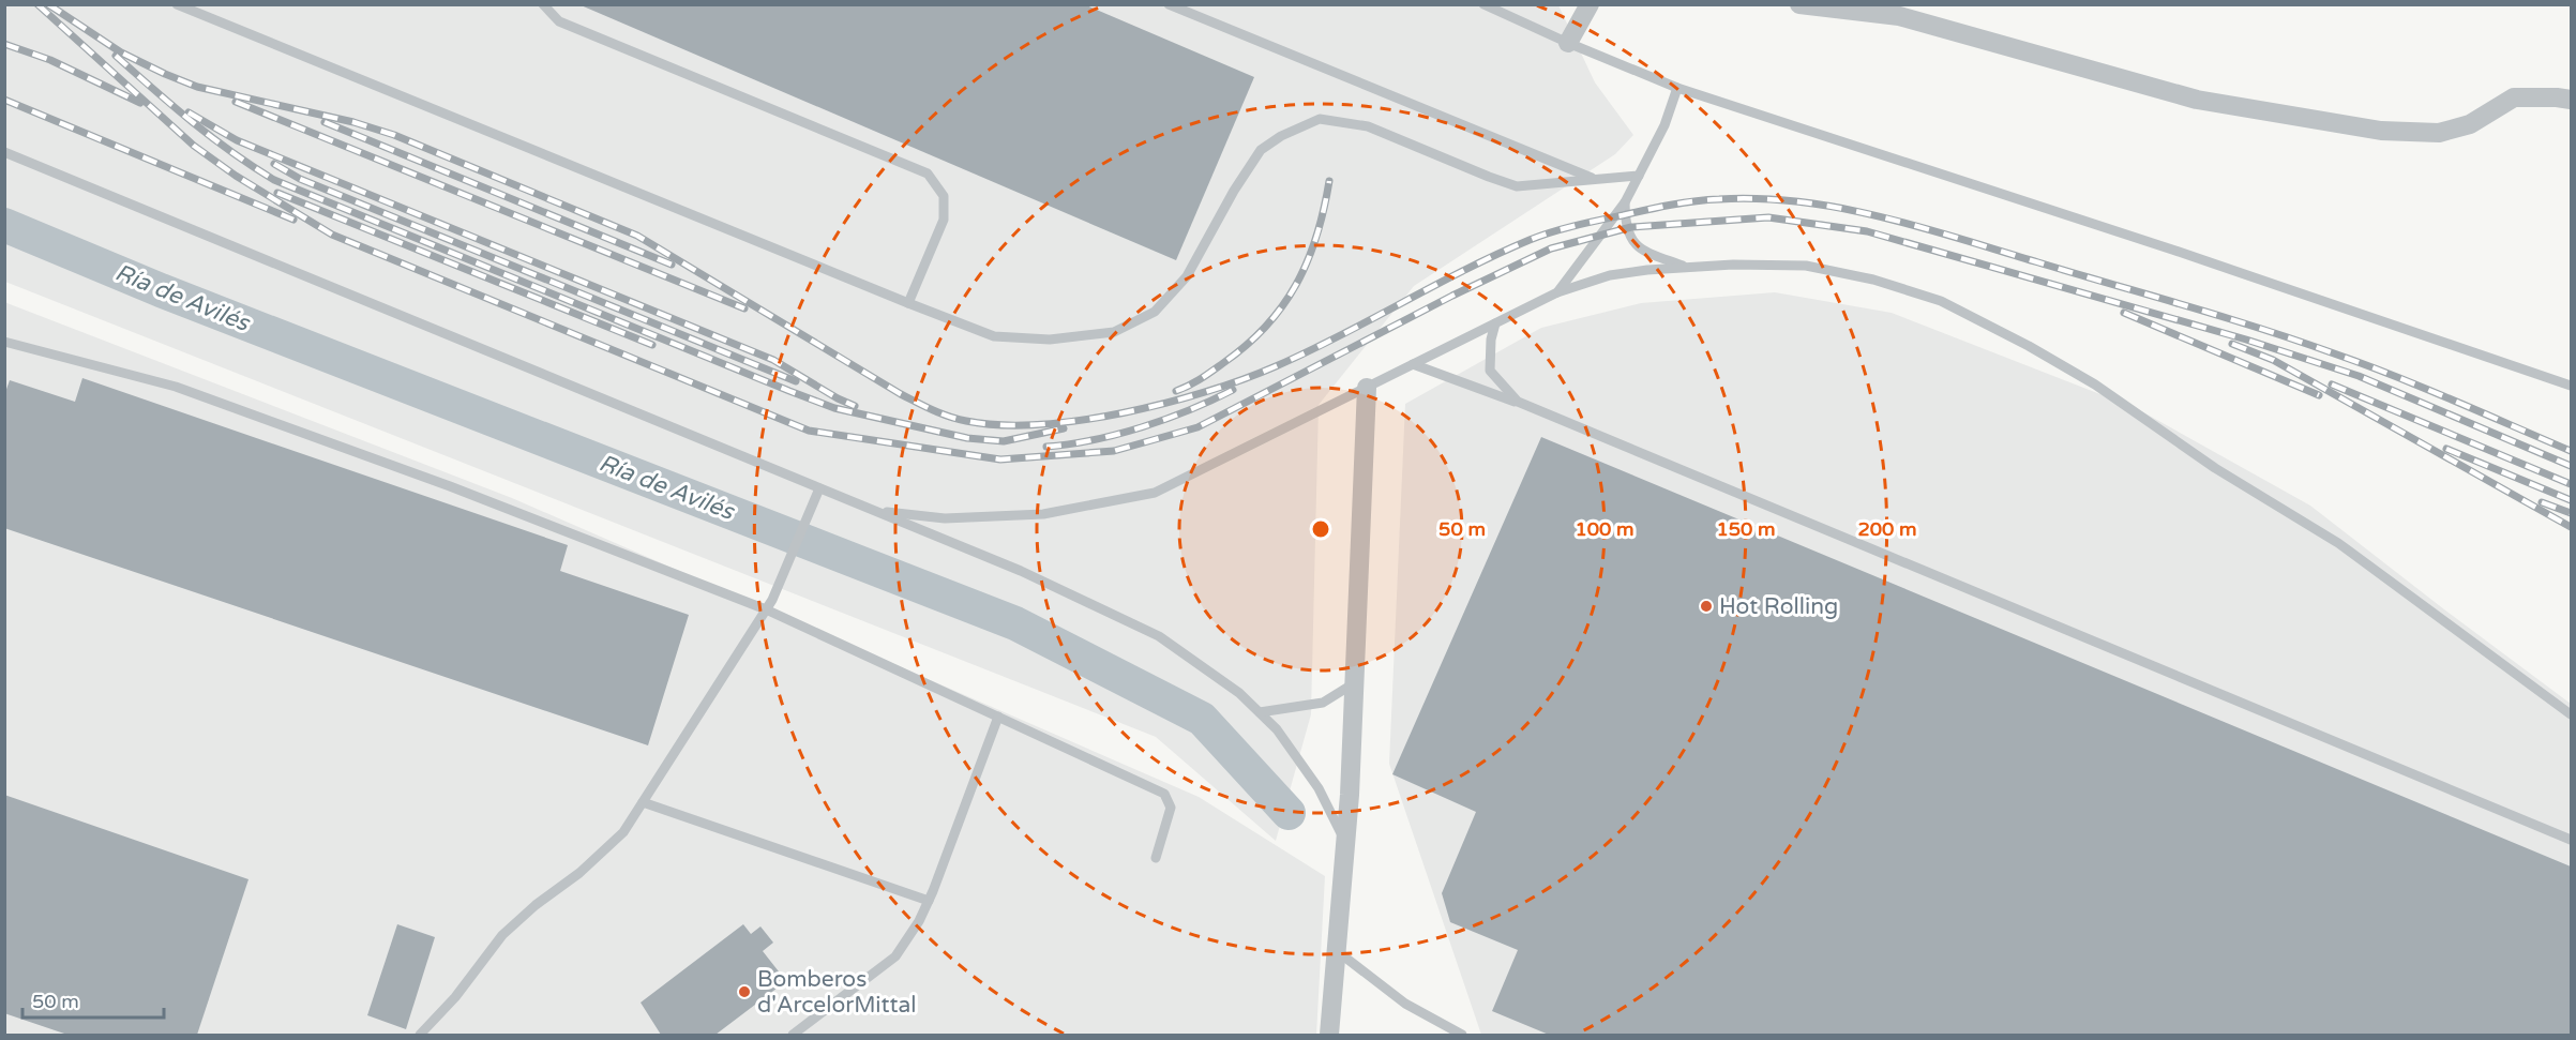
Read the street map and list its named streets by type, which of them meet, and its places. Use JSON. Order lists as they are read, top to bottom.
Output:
{
  "water": ["Ría de Avilés"],
  "places": ["Hot Rolling", "Bomberos d'ArcelorMittal"],
  "scale_bar": "50 m",
  "rings": [
    "50 m",
    "100 m",
    "150 m",
    "200 m"
  ]
}
